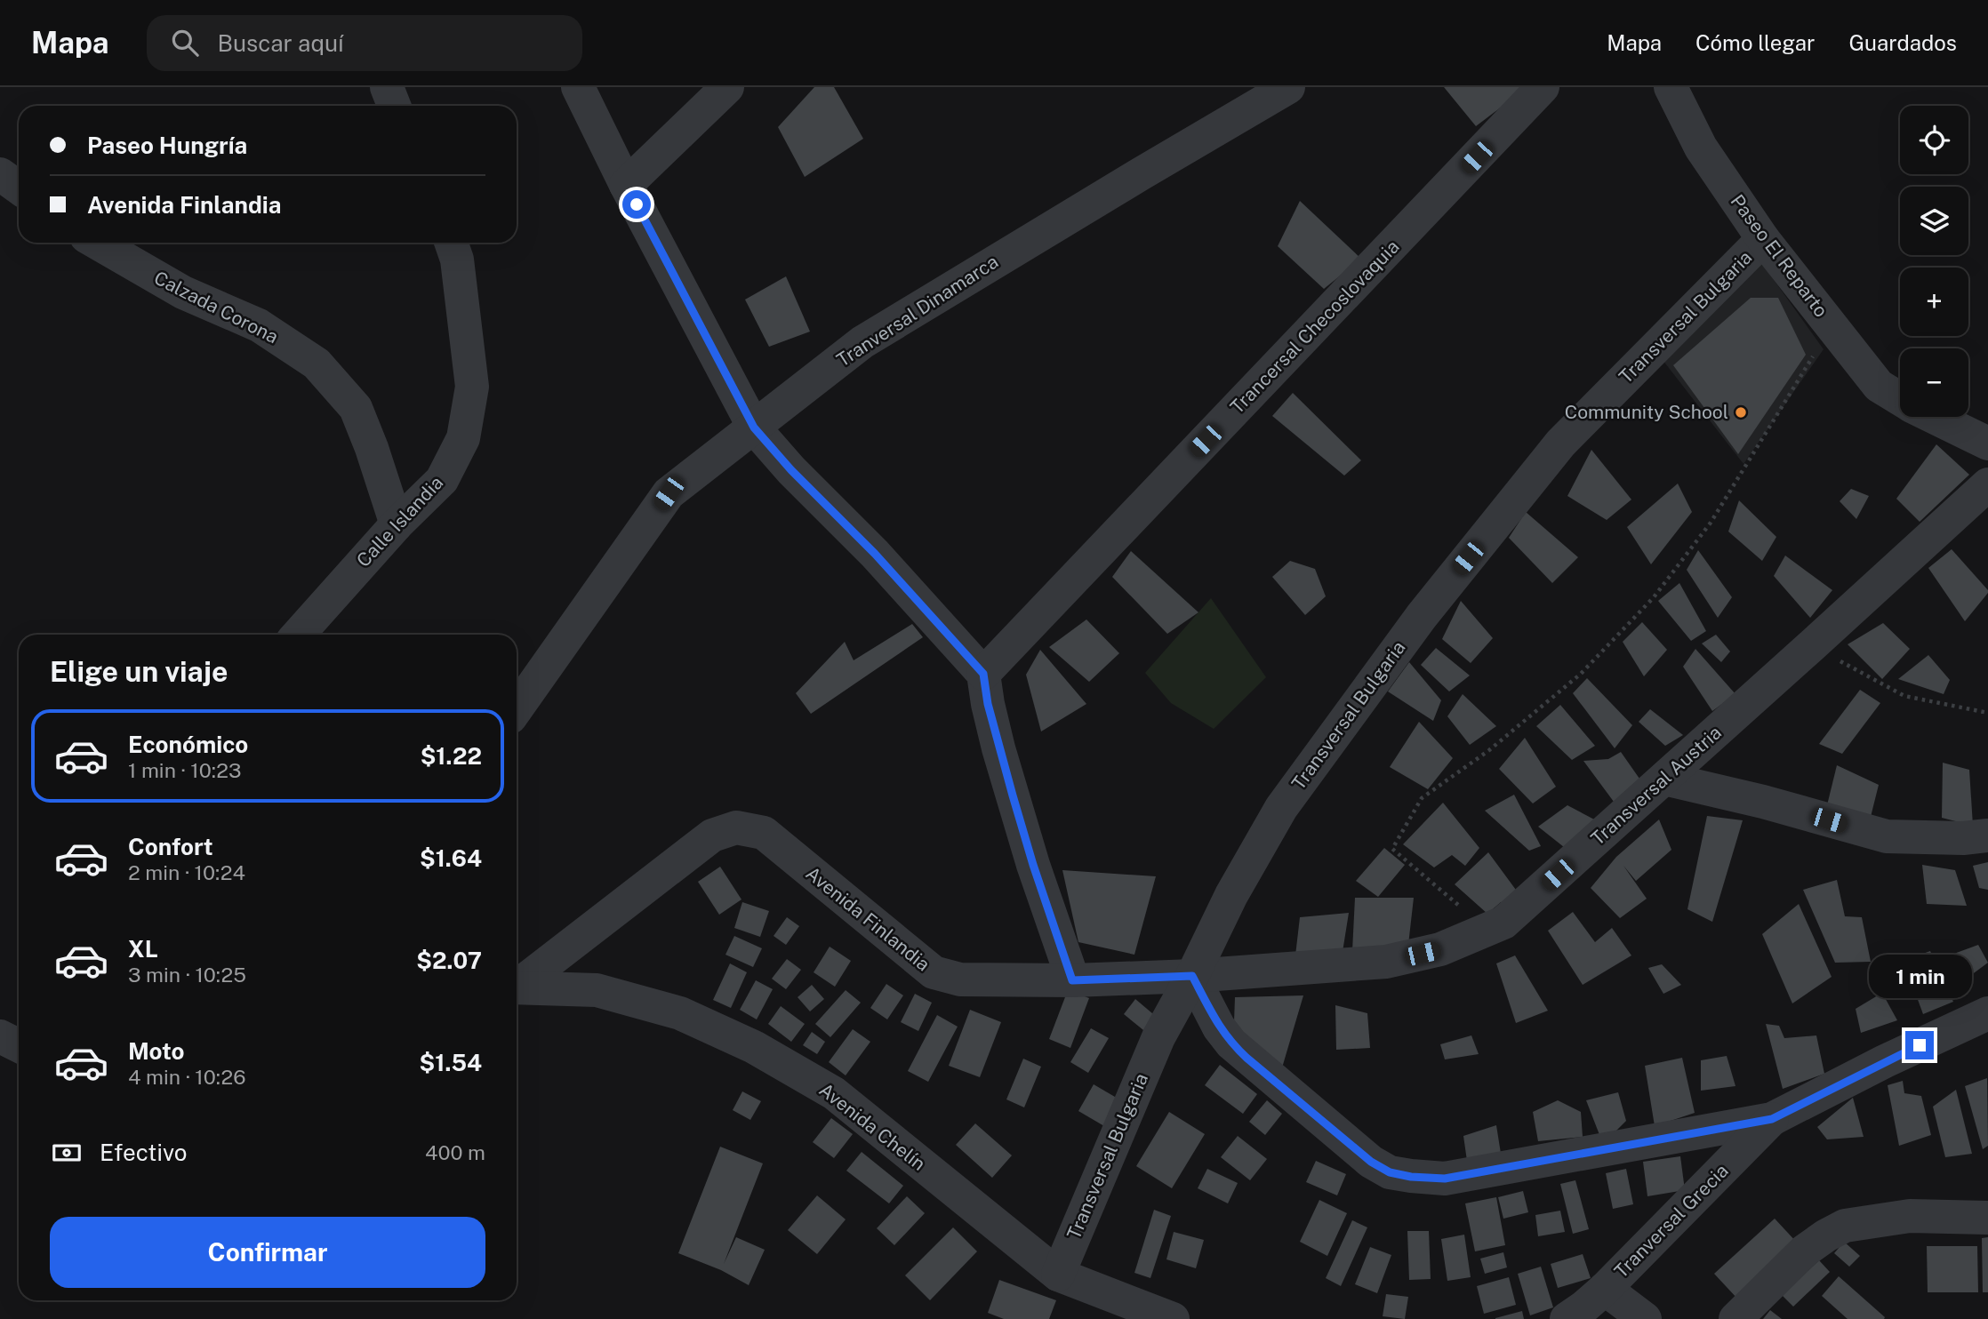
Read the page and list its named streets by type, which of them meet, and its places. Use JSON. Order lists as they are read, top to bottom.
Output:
{
  "streets": {
    "street": [
      "Paseo El Reparto",
      "Calzada Corona",
      "Tranversal Dinamarca",
      "Transversal Bulgaria",
      "Trancersal Checoslovaquia",
      "Calle Islandia",
      "Transversal Austria",
      "Avenida Finlandia",
      "Avenida Chelín",
      "Tranversal Grecia"
    ]
  },
  "crossings": [
    ["Paseo El Reparto", "Transversal Bulgaria"],
    ["Calzada Corona", "Calle Islandia"],
    ["Transversal Bulgaria", "Transversal Austria"],
    ["Transversal Bulgaria", "Avenida Finlandia"],
    ["Transversal Bulgaria", "Avenida Chelín"],
    ["Transversal Austria", "Avenida Finlandia"]
  ],
  "places": ["Community School"],
  "page": {
    "header": "Mapa",
    "search": "Buscar aquí",
    "nav": ["Mapa", "Cómo llegar", "Guardados"],
    "map_buttons": ["+", "−"],
    "banner": ["Paseo Hungría", "Avenida Finlandia"],
    "heading": "Elige un viaje",
    "list": [
      {
        "name": "Económico",
        "note": "1 min · 10:23",
        "value": "$1.22"
      },
      {
        "name": "Confort",
        "note": "2 min · 10:24",
        "value": "$1.64"
      },
      {
        "name": "XL",
        "note": "3 min · 10:25",
        "value": "$2.07"
      },
      {
        "name": "Moto",
        "note": "4 min · 10:26",
        "value": "$1.54"
      }
    ],
    "bubble": "1 min",
    "pay": ["Efectivo", "400 m"],
    "buttons": "Confirmar"
  }
}
